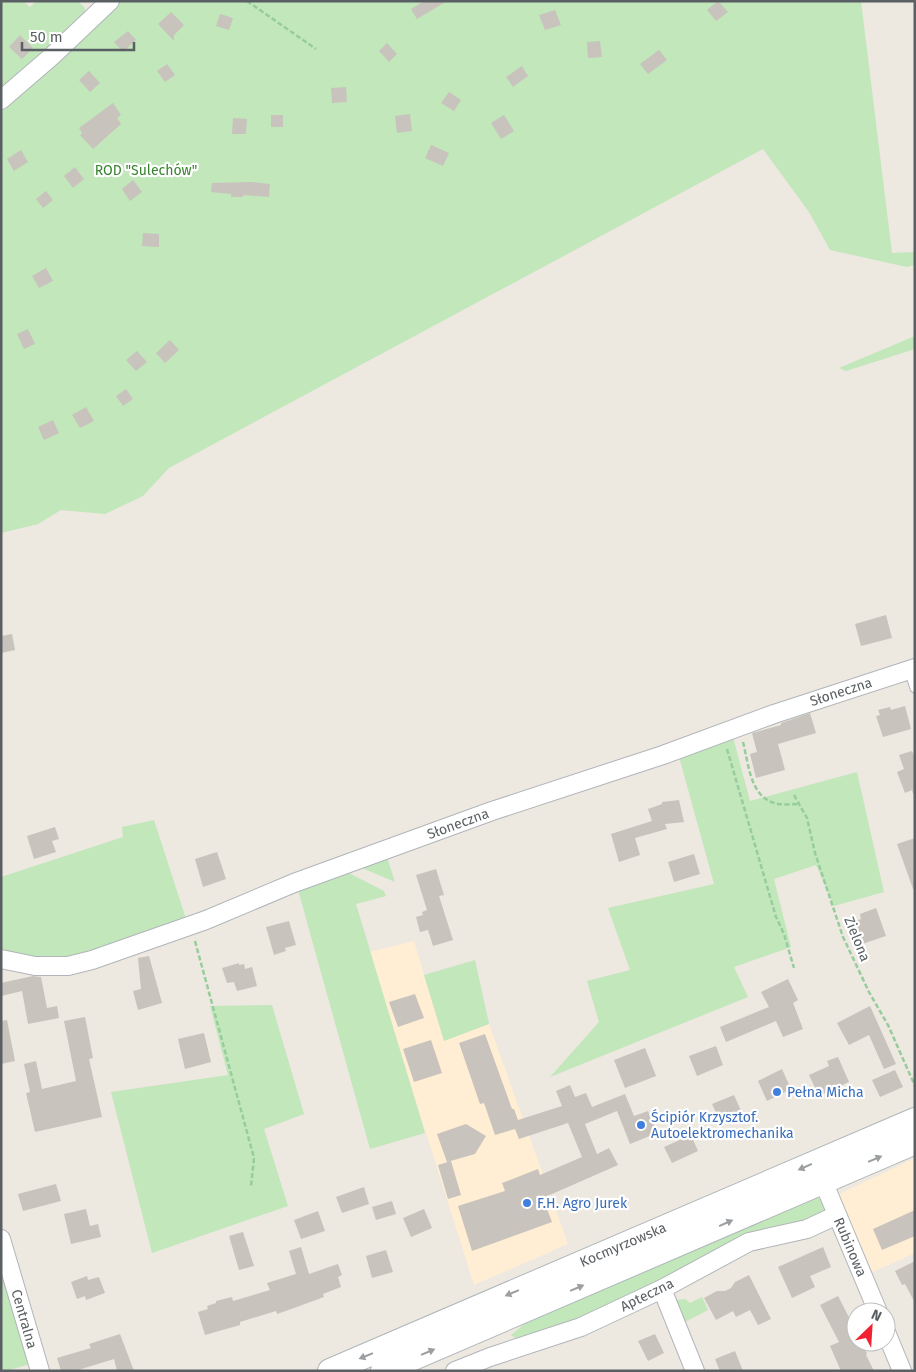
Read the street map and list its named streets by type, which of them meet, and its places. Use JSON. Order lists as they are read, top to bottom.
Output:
{
  "streets": {
    "main road": ["Kocmyrzowska"],
    "street": [
      "Słoneczna",
      "Rubinowa",
      "Apteczna",
      "Centralna"
    ],
    "path": ["Zielona"]
  },
  "crossings": [
    ["Kocmyrzowska", "Rubinowa"],
    ["Rubinowa", "Apteczna"]
  ],
  "parks": ["ROD \"Sulechów\""],
  "places": ["Pełna Micha", "Ścipiór Krzysztof. Autoelektromechanika", "F.H. Agro Jurek"],
  "scale_bar": "50 m",
  "north": "top right"
}
